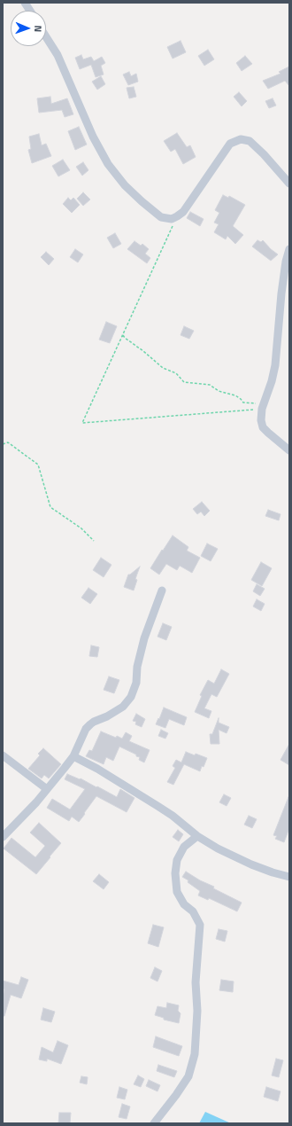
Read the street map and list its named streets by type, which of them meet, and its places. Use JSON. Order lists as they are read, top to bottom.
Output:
{
  "north": "right"
}
